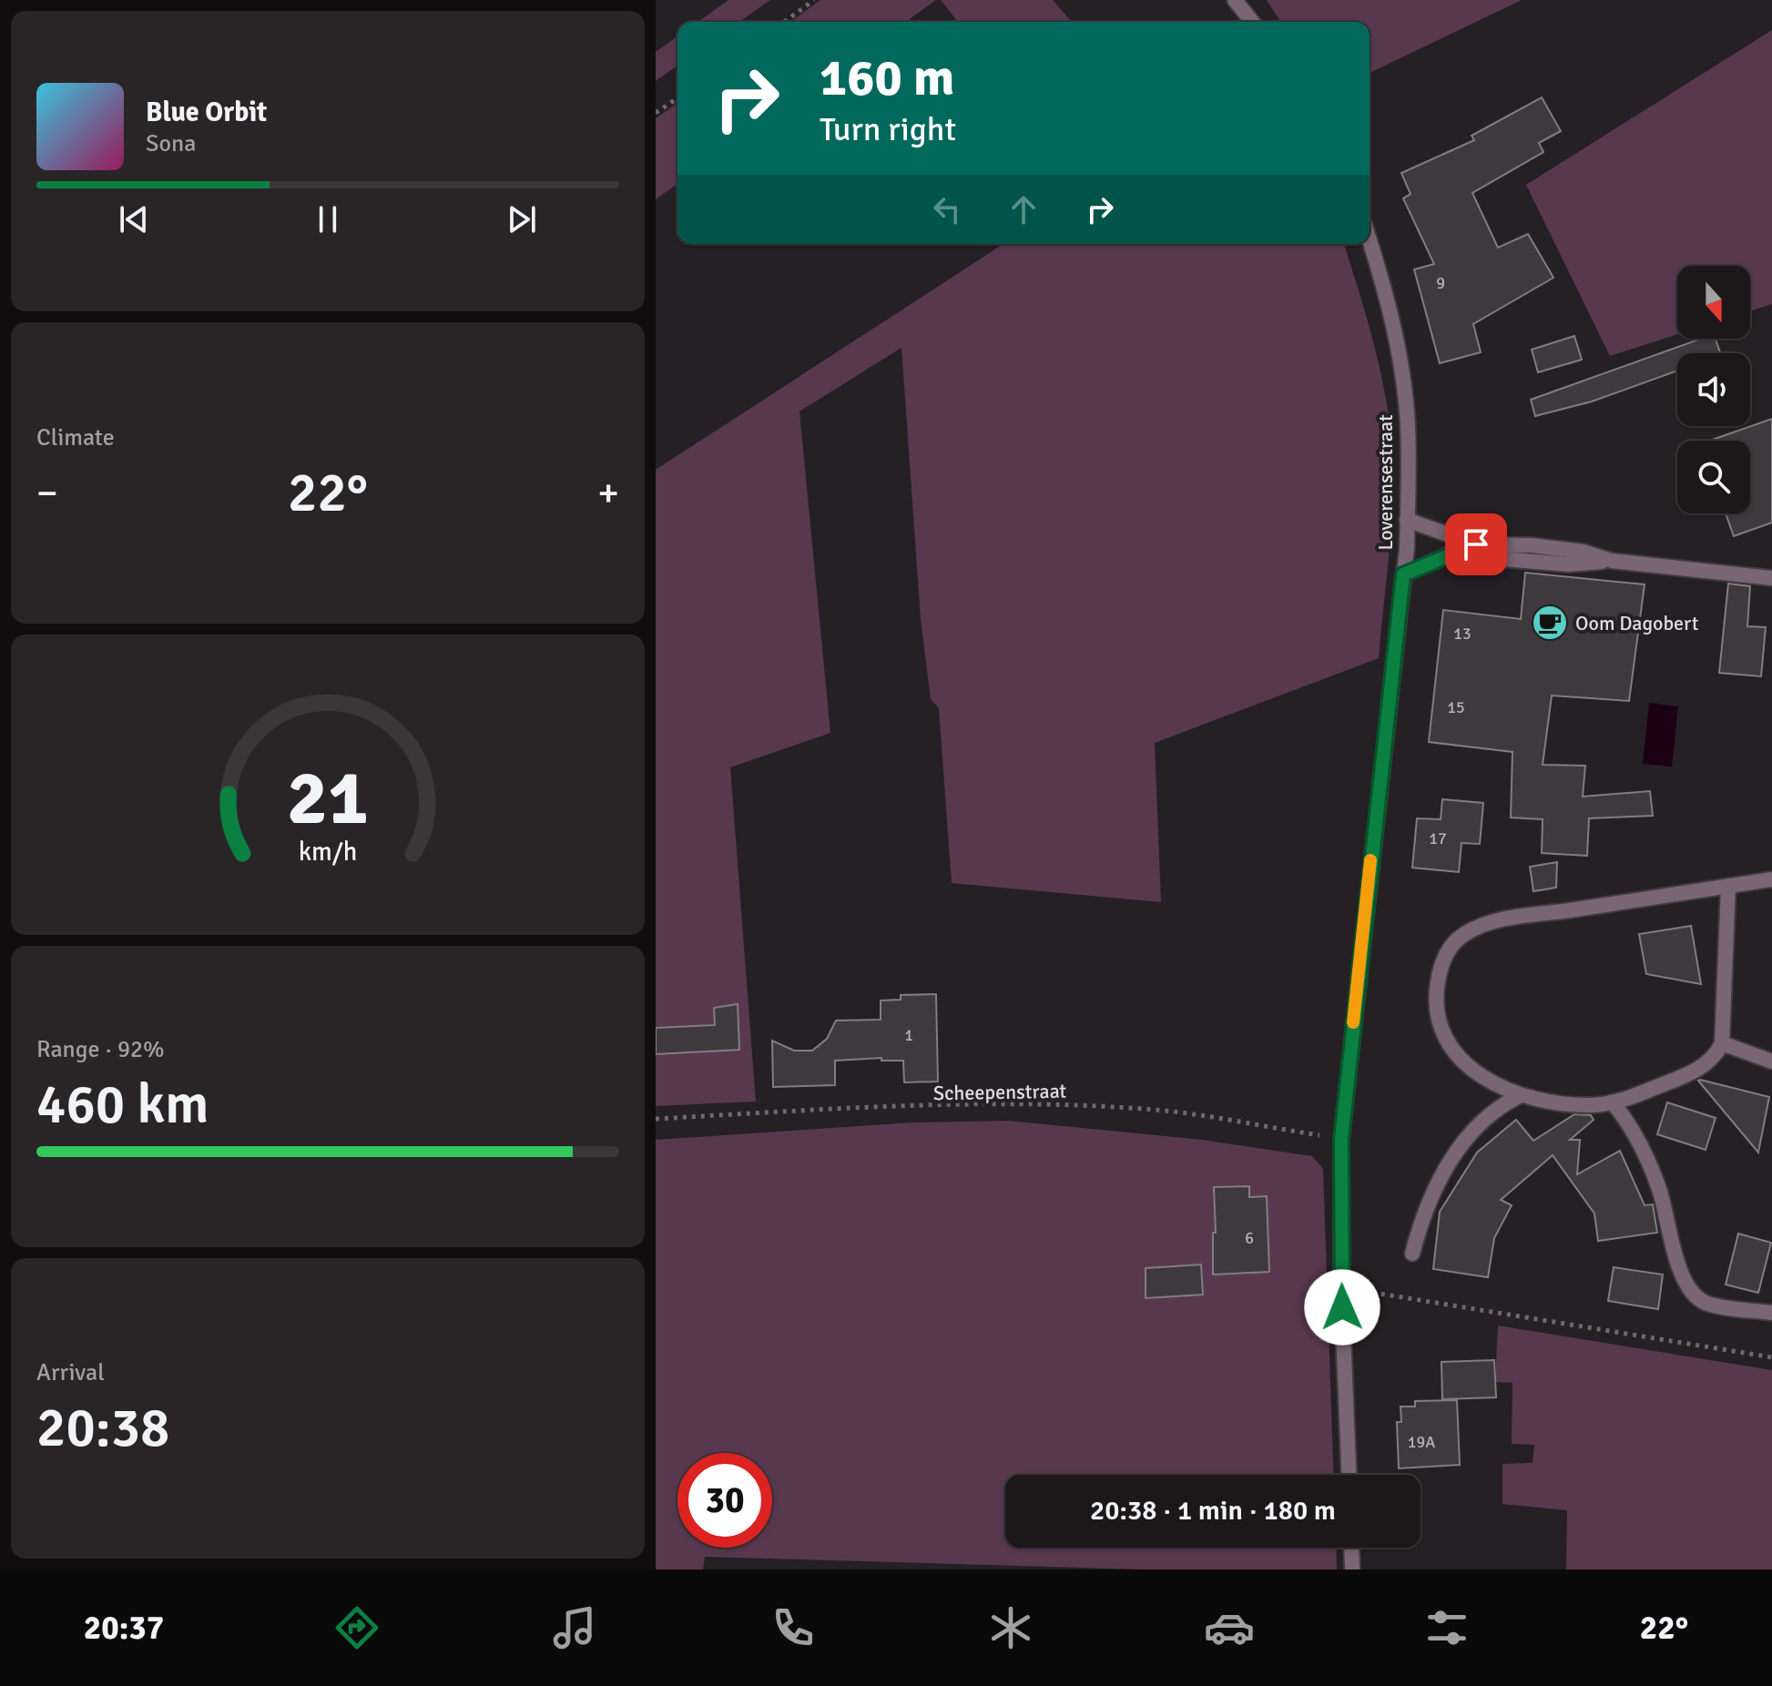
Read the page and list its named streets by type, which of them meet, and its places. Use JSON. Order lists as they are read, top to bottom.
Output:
{
  "streets": {
    "street": ["Loverensestraat"],
    "path": ["Scheepenstraat"]
  },
  "crossings": [
    ["Loverensestraat", "Scheepenstraat"]
  ],
  "places": {
    "cafe": ["Oom Dagobert"]
  },
  "house_numbers": [
    "9",
    "13",
    "15",
    "17",
    "1",
    "6",
    "19A"
  ],
  "north": "bottom",
  "page": {
    "turn": ["160 m", "Turn right"],
    "song": ["Blue Orbit", "Sona"],
    "tile": [
      "Climate",
      ["Range · 92%", "460 km"],
      ["Arrival", "20:38"]
    ],
    "heat": ["−", "22°", "+"],
    "limit": "30",
    "trip": "20:38 · 1 min · 180 m",
    "tabs": ["20:37", "22°"],
    "gauge": ["21", "km/h"]
  }
}
